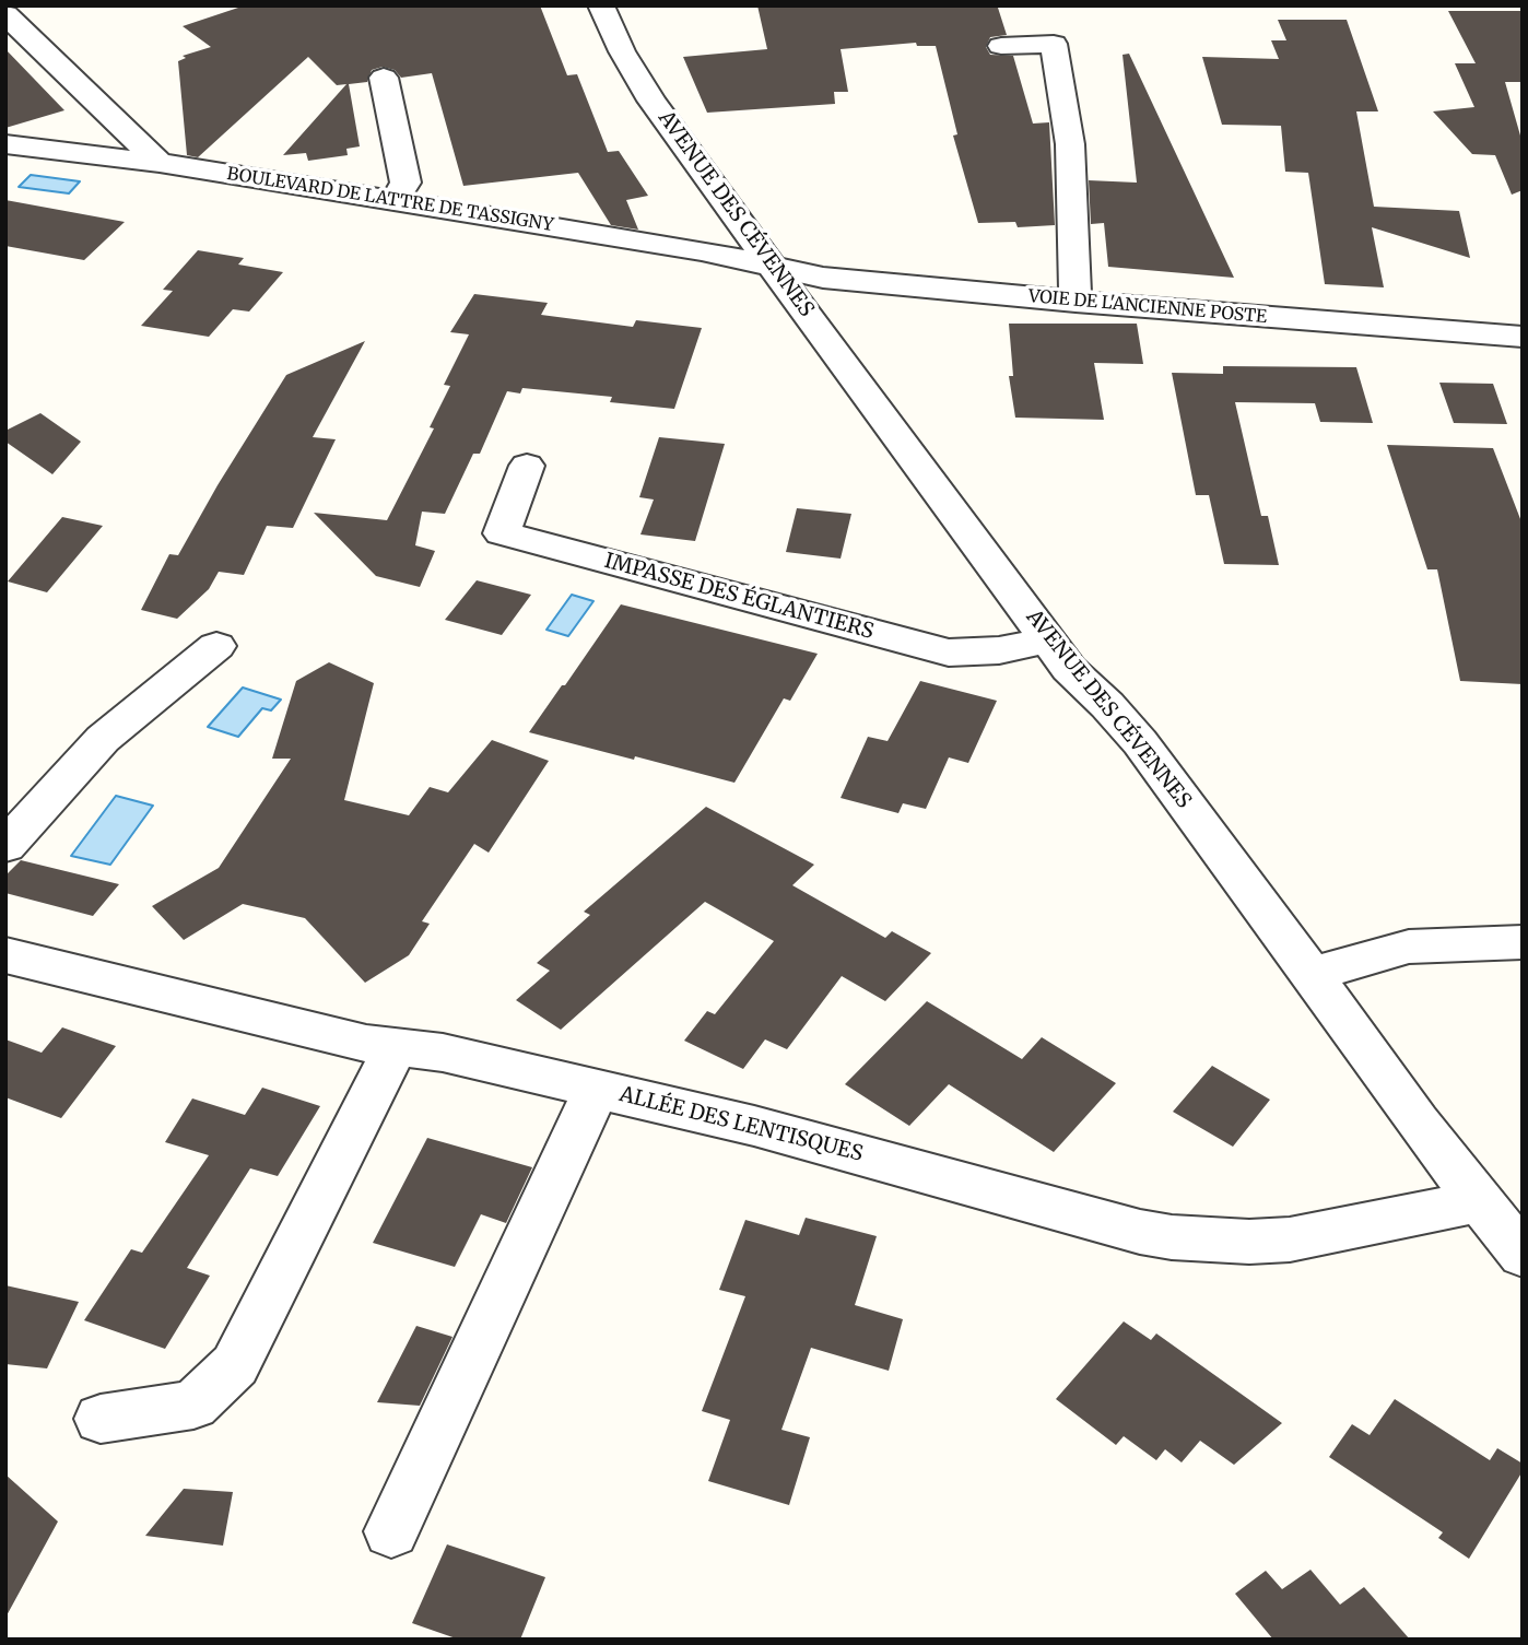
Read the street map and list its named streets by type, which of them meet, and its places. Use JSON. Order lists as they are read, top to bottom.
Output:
{
  "streets": {
    "street": [
      "BOULEVARD DE LATTRE DE TASSIGNY",
      "AVENUE DES CÉVENNES",
      "VOIE DE L'ANCIENNE POSTE",
      "IMPASSE DES ÉGLANTIERS",
      "ALLÉE DES LENTISQUES"
    ]
  },
  "crossings": [
    ["BOULEVARD DE LATTRE DE TASSIGNY", "AVENUE DES CÉVENNES"],
    ["BOULEVARD DE LATTRE DE TASSIGNY", "VOIE DE L'ANCIENNE POSTE"],
    ["AVENUE DES CÉVENNES", "VOIE DE L'ANCIENNE POSTE"],
    ["AVENUE DES CÉVENNES", "IMPASSE DES ÉGLANTIERS"],
    ["AVENUE DES CÉVENNES", "ALLÉE DES LENTISQUES"]
  ]
}
